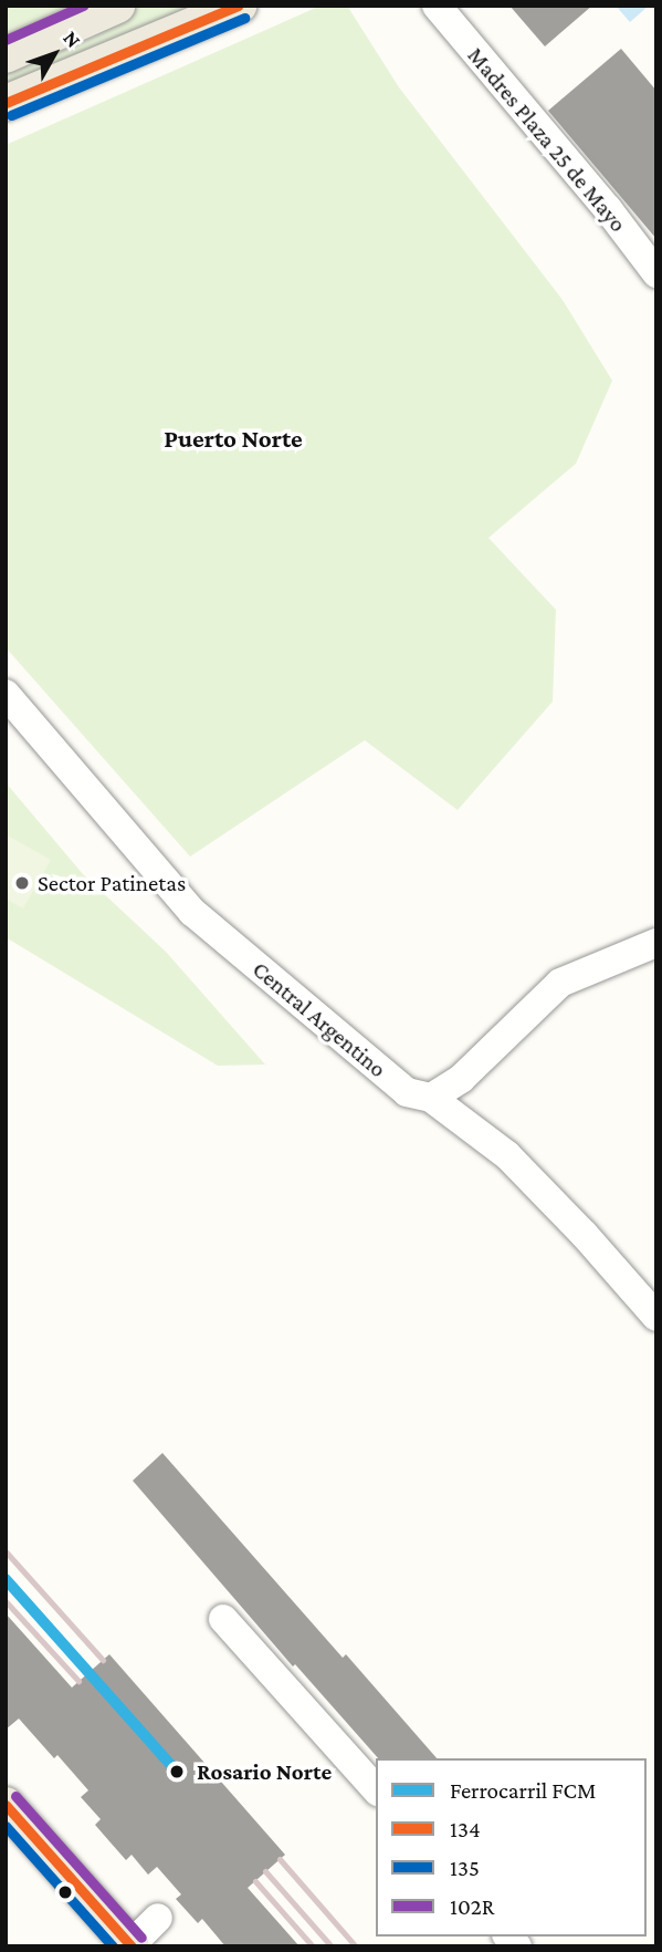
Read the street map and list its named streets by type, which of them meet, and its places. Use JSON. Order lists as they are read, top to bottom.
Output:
{
  "streets": {
    "street": ["Madres Plaza 25 de Mayo", "Central Argentino"]
  },
  "districts": ["Puerto Norte"],
  "places": ["Sector Patinetas", "Rosario Norte"],
  "lines": [
    "transit line 134",
    "transit line 102R",
    "transit line 135",
    "rail line FCM"
  ],
  "legend": [
    "Ferrocarril FCM",
    "134",
    "135",
    "102R"
  ],
  "north": "top right"
}
